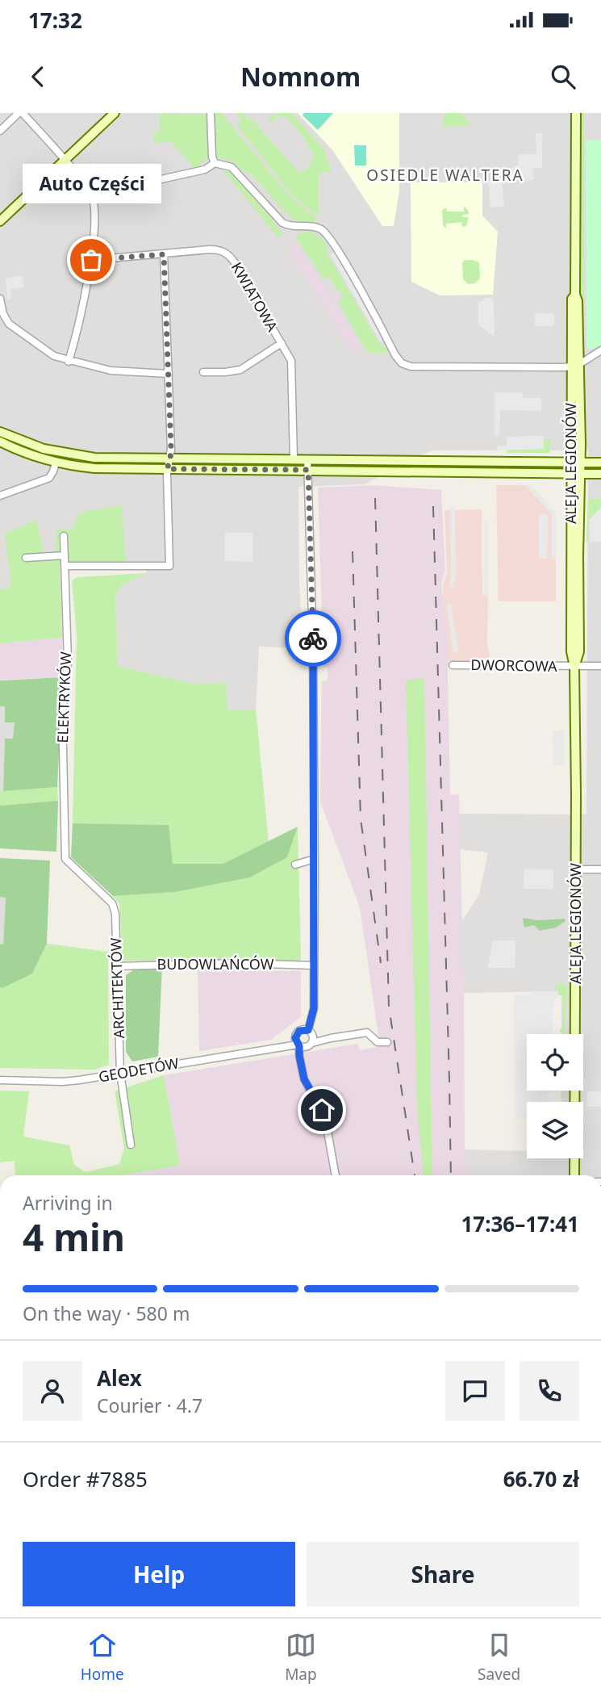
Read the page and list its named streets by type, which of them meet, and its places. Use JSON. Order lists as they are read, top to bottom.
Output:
{
  "streets": {
    "main road": ["ALEJA LEGIONÓW"],
    "street": [
      "KWIATOWA",
      "DWORCOWA",
      "ELEKTRYKÓW",
      "BUDOWLAŃCÓW",
      "ARCHITEKTÓW",
      "GEODETÓW"
    ]
  },
  "crossings": [
    ["ALEJA LEGIONÓW", "DWORCOWA"],
    ["ELEKTRYKÓW", "ARCHITEKTÓW"],
    ["BUDOWLAŃCÓW", "ARCHITEKTÓW"],
    ["ARCHITEKTÓW", "GEODETÓW"]
  ],
  "districts": ["OSIEDLE WALTERA"],
  "places": ["Auto Części"],
  "page": {
    "status": "17:32",
    "header": "Nomnom",
    "bubble": "Auto Części",
    "heading": ["4 min", "Arriving in", "17:36–17:41"],
    "panel": [
      "Alex",
      "Courier · 4.7",
      "Order #7885",
      "66.70 zł"
    ],
    "bar": "On the way · 580 m",
    "buttons": ["Help", "Share"],
    "tabs": ["Home", "Map", "Saved"]
  }
}
